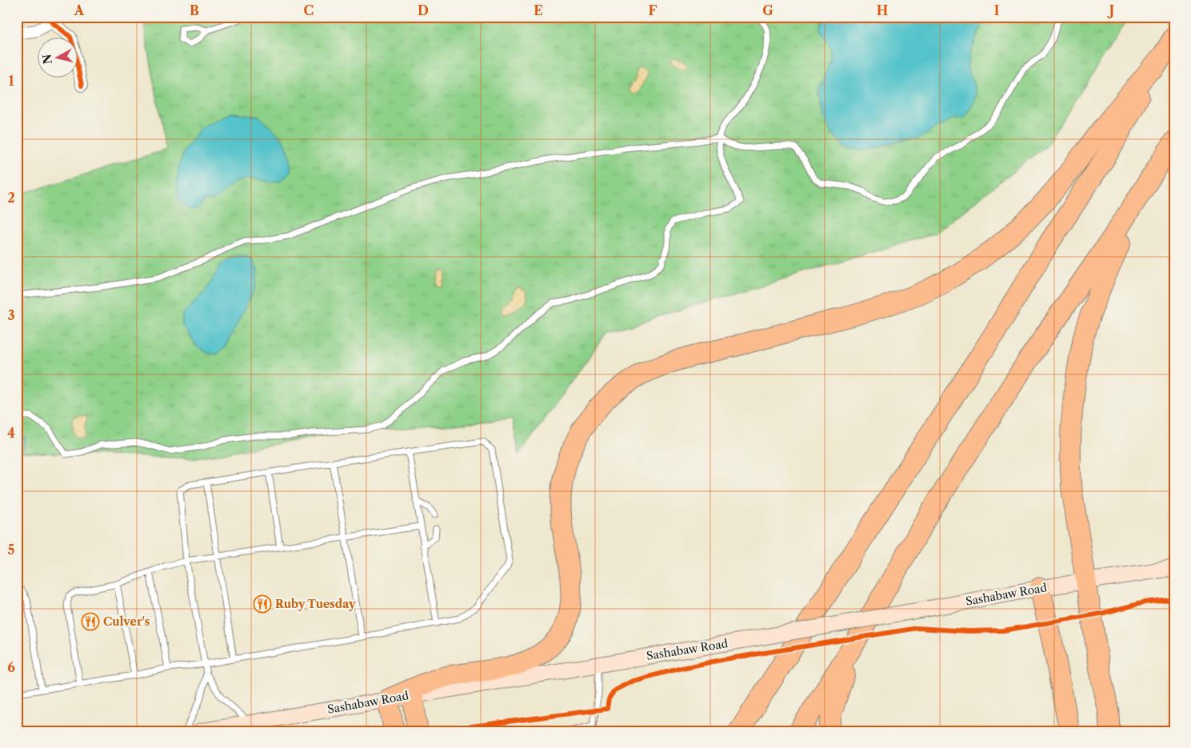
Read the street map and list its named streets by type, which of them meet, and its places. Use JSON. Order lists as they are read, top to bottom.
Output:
{
  "streets": {
    "main road": ["Sashabaw Road"]
  },
  "places": {
    "restaurant": ["Ruby Tuesday", "Culver's"]
  },
  "north": "left",
  "grid": {
    "columns": [
      "A",
      "B",
      "C",
      "D",
      "E",
      "F",
      "G",
      "H",
      "I",
      "J"
    ],
    "rows": [
      "1",
      "2",
      "3",
      "4",
      "5",
      "6"
    ]
  }
}
